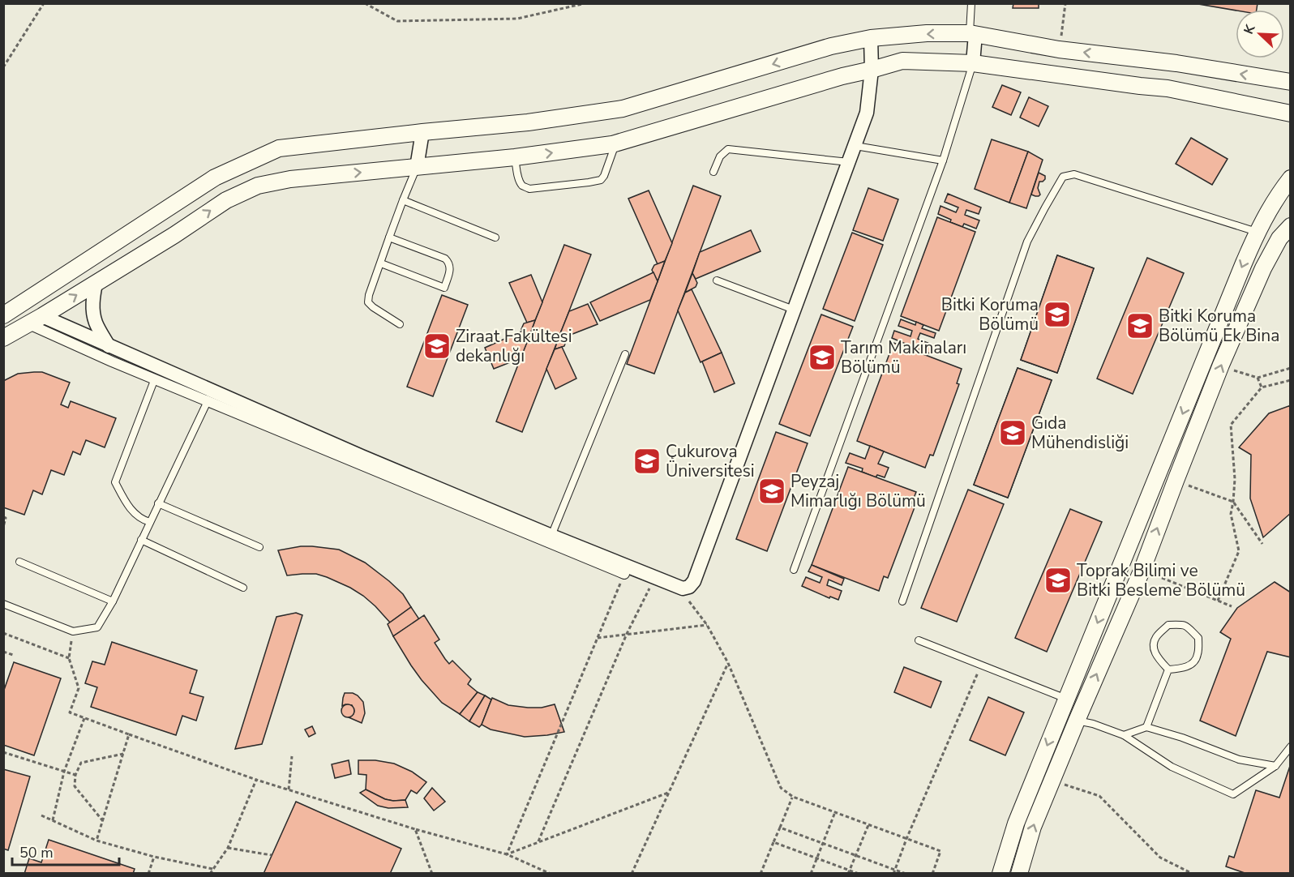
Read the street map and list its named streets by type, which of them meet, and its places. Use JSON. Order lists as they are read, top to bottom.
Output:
{
  "places": {
    "school or university": [
      "Bitki Koruma Bölümü",
      "Bitki Koruma Bölümü Ek Bina",
      "Ziraat Fakültesi dekanlığı",
      "Tarım Makinaları Bölümü",
      "Gıda Mühendisliği",
      "Çukurova Üniversitesi",
      "Peyzaj Mimarlığı Bölümü",
      "Toprak Bilimi ve Bitki Besleme Bölümü"
    ]
  },
  "scale_bar": "50 m",
  "north": "top left"
}
